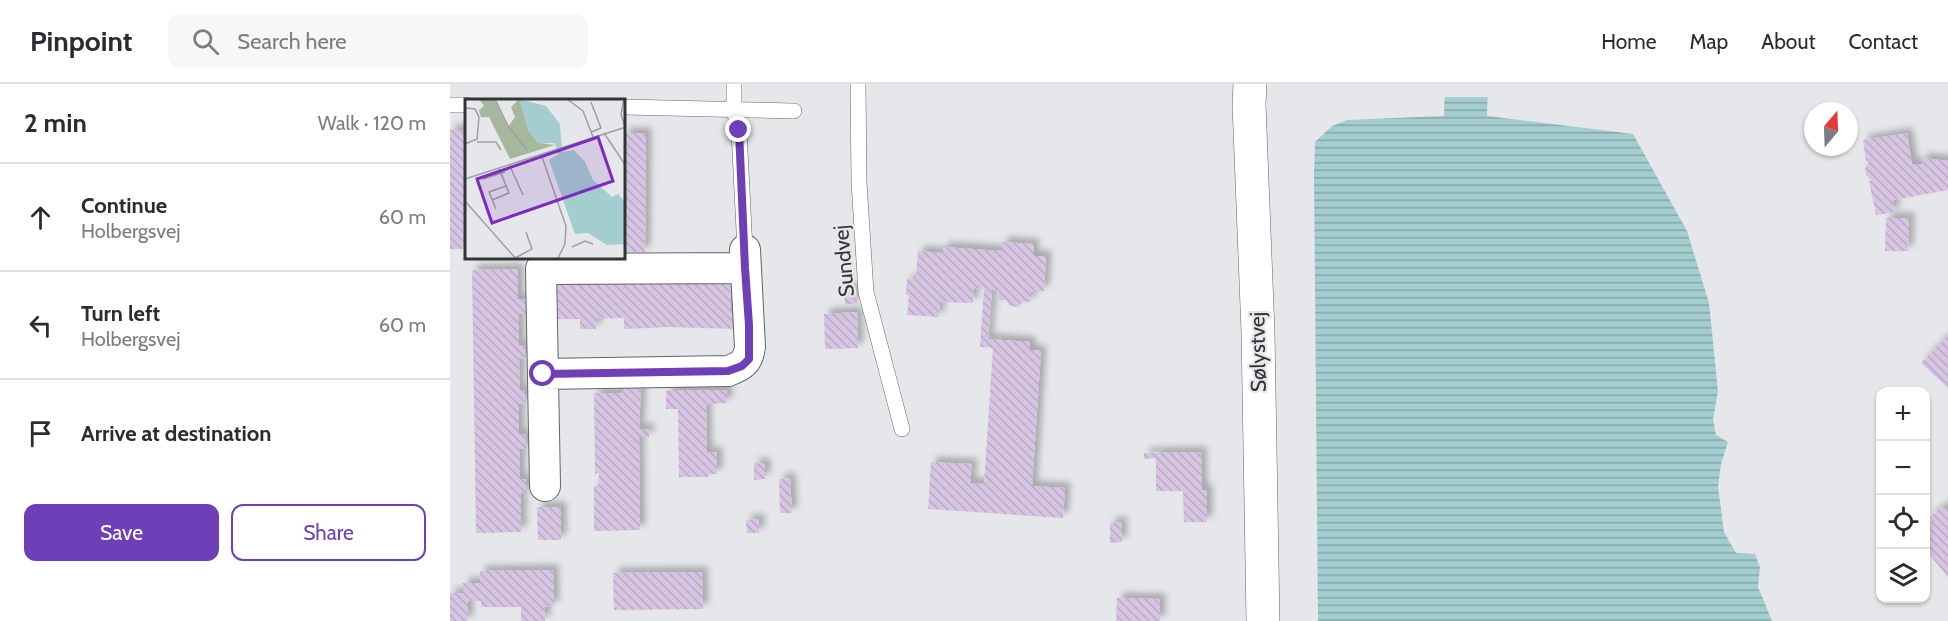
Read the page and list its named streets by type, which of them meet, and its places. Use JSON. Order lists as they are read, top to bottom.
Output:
{
  "streets": {
    "street": ["Sølystvej"],
    "lane": ["Sundvej"]
  },
  "north": "top",
  "page": {
    "header": "Pinpoint",
    "search": "Search here",
    "nav": [
      "Home",
      "Map",
      "About",
      "Contact"
    ],
    "heading": ["2 min", "Walk · 120 m"],
    "list": [
      ["Continue", "Holbergsvej", "60 m"],
      ["Turn left", "Holbergsvej", "60 m"],
      "Arrive at destination"
    ],
    "map_buttons": ["+", "−"],
    "buttons": ["Save", "Share"]
  }
}
